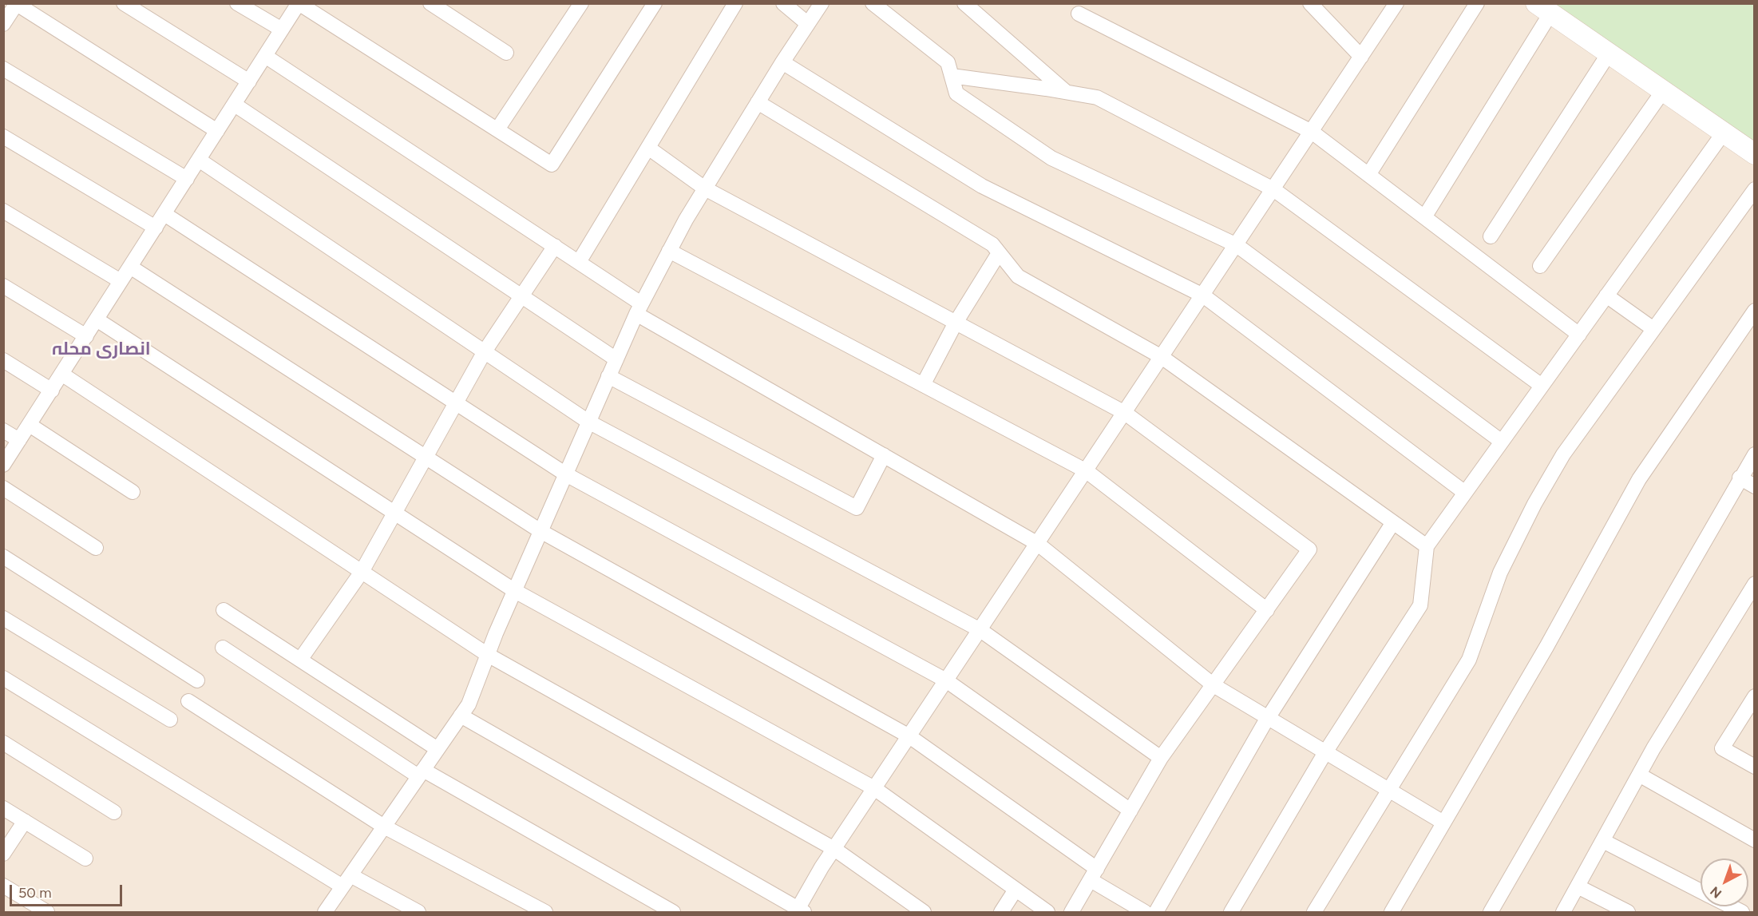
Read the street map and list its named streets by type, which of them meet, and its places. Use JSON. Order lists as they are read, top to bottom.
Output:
{
  "districts": ["انصاری محلہ"],
  "scale_bar": "50 m",
  "north": "bottom left"
}
